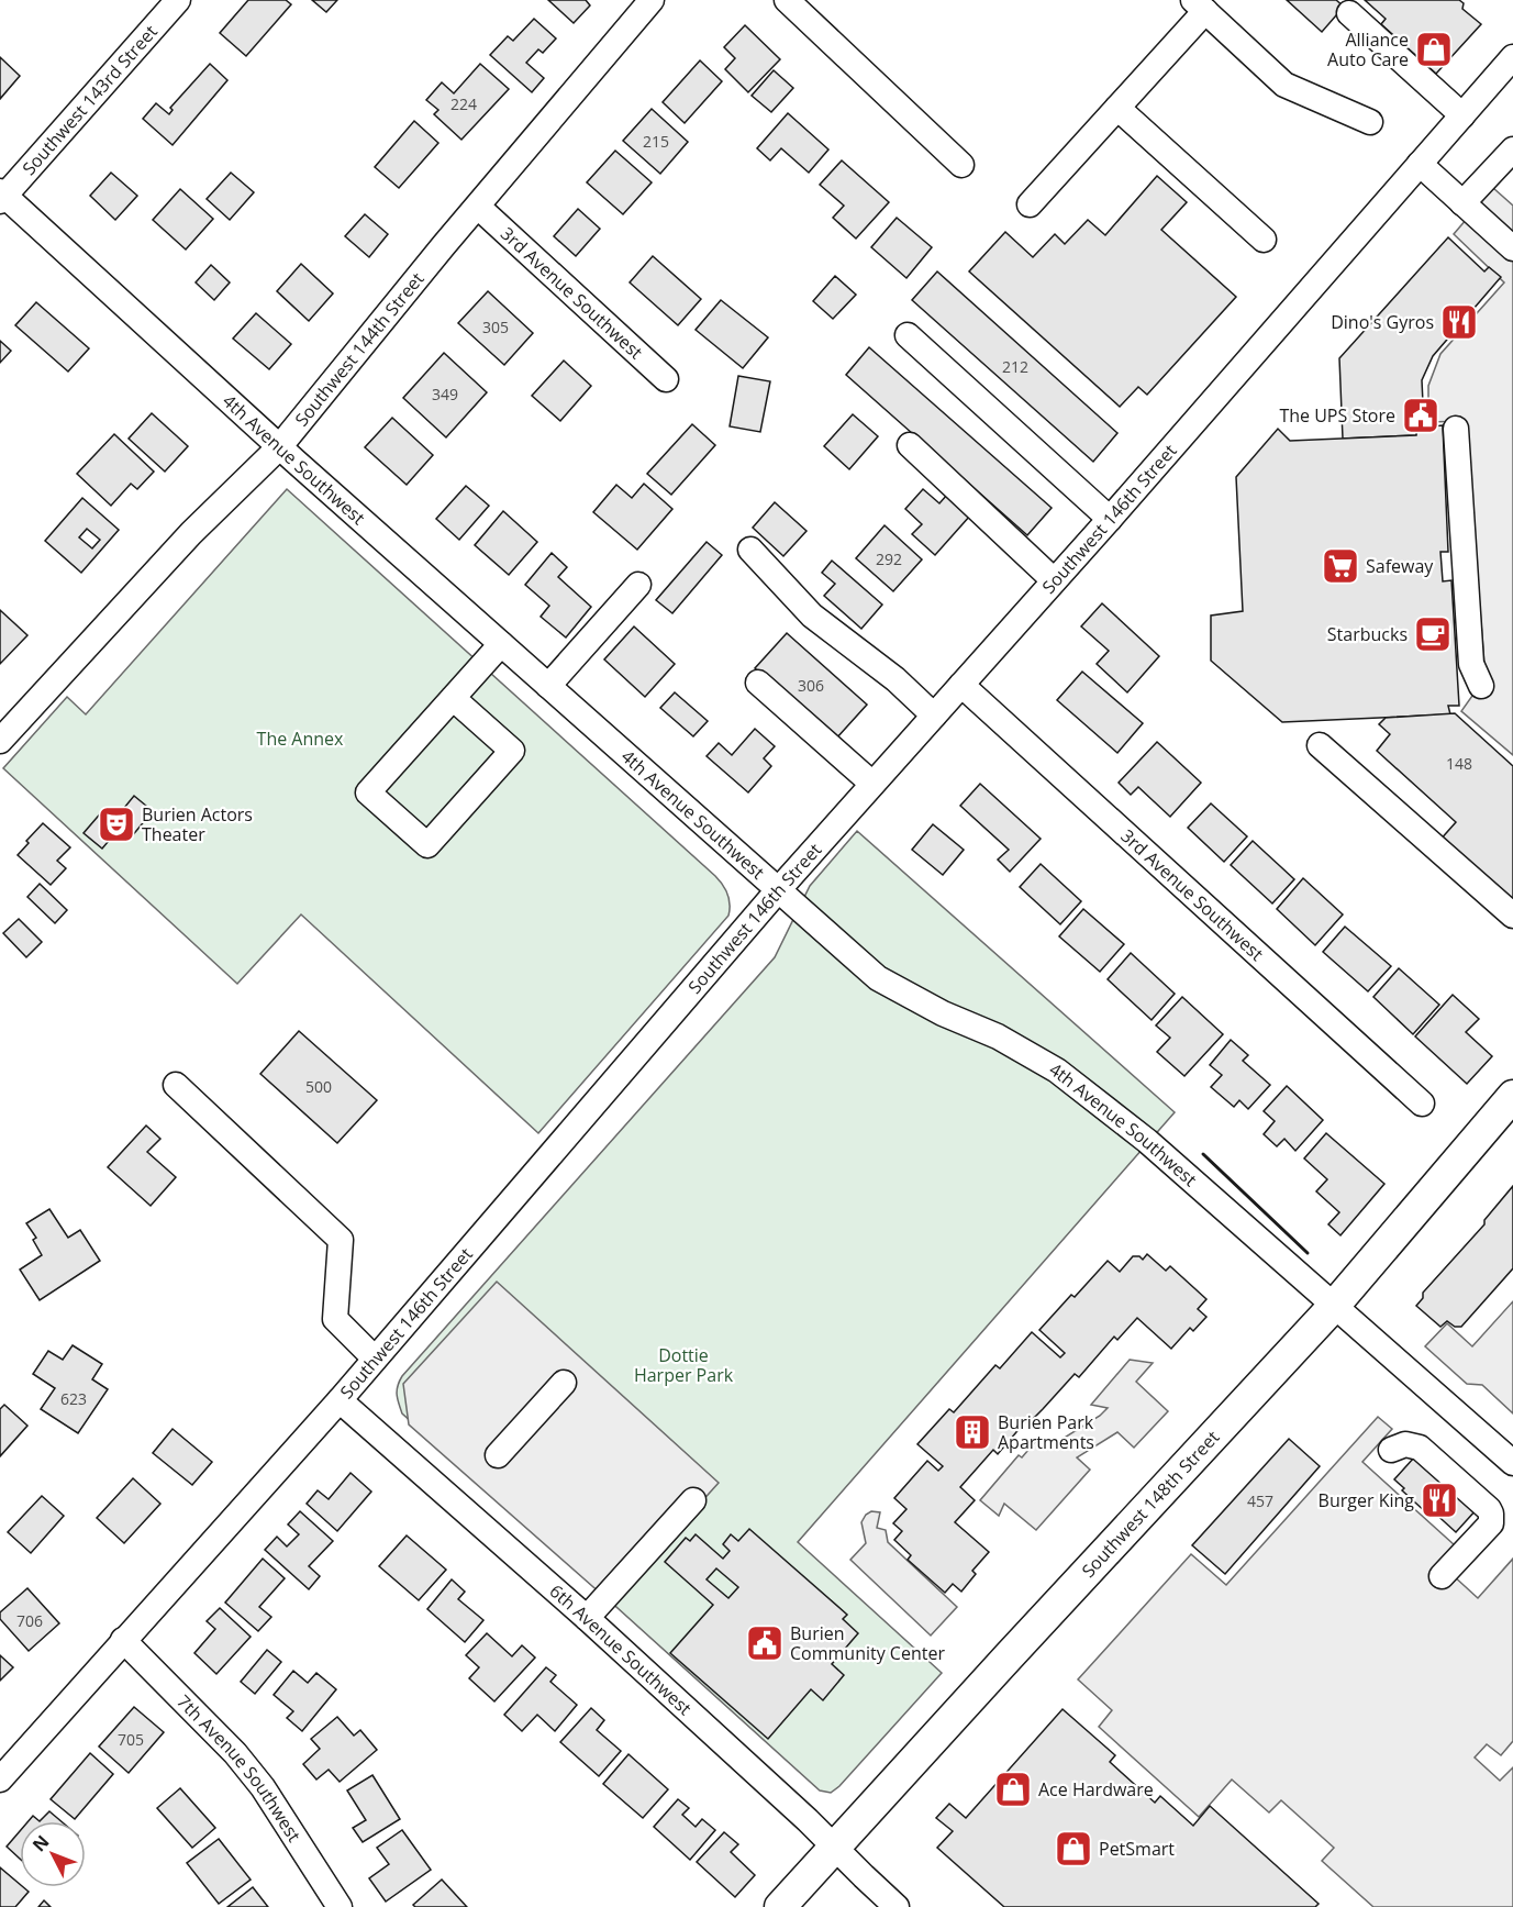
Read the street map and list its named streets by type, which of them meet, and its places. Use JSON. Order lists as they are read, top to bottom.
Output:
{
  "streets": {
    "main road": ["Southwest 148th Street"],
    "street": [
      "Southwest 143rd Street",
      "3rd Avenue Southwest",
      "Southwest 144th Street",
      "4th Avenue Southwest",
      "Southwest 146th Street",
      "6th Avenue Southwest",
      "7th Avenue Southwest"
    ]
  },
  "crossings": [
    ["Southwest 143rd Street", "4th Avenue Southwest"],
    ["3rd Avenue Southwest", "Southwest 144th Street"],
    ["3rd Avenue Southwest", "Southwest 146th Street"],
    ["Southwest 144th Street", "4th Avenue Southwest"],
    ["4th Avenue Southwest", "Southwest 146th Street"],
    ["4th Avenue Southwest", "Southwest 148th Street"],
    ["Southwest 146th Street", "6th Avenue Southwest"],
    ["Southwest 146th Street", "7th Avenue Southwest"],
    ["Southwest 148th Street", "6th Avenue Southwest"]
  ],
  "parks": ["The Annex", "Dottie Harper Park"],
  "places": {
    "shop": ["Alliance Auto Care", "Ace Hardware", "PetSmart"],
    "restaurant": ["Dino's Gyros", "Burger King"],
    "public building": ["The UPS Store", "Burien Community Center"],
    "supermarket": ["Safeway"],
    "cafe": ["Starbucks"],
    "theatre": ["Burien Actors Theater"],
    "building": ["Burien Park Apartments"]
  },
  "house_numbers": [
    "224",
    "215",
    "305",
    "212",
    "349",
    "292",
    "306",
    "148",
    "500",
    "623",
    "457",
    "706",
    "705"
  ],
  "north": "top left"
}
